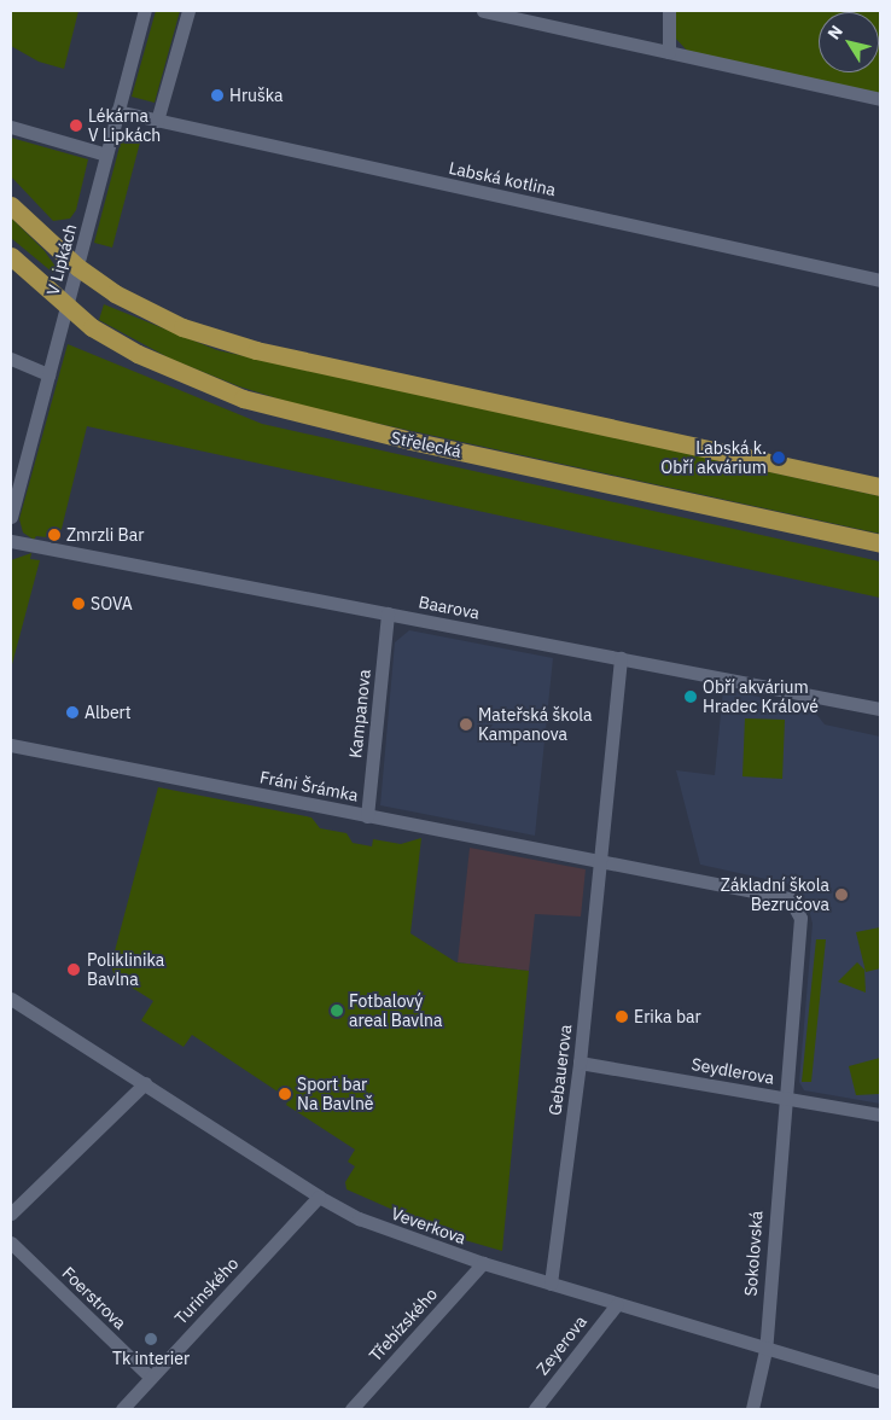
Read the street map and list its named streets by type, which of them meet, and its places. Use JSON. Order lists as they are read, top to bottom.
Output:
{
  "streets": {
    "main road": ["Střelecká"],
    "street": [
      "Labská kotlina",
      "V Lipkách",
      "Baarova",
      "Kampanova",
      "Fráni Šrámka",
      "Gebauerova",
      "Seydlerova",
      "Veverkova",
      "Sokolovská",
      "Turinského",
      "Foerstrova",
      "Třebízského",
      "Zeyerova"
    ]
  },
  "crossings": [
    ["Labská kotlina", "V Lipkách"],
    ["V Lipkách", "Střelecká"],
    ["Baarova", "Kampanova"],
    ["Baarova", "Gebauerova"],
    ["Kampanova", "Fráni Šrámka"],
    ["Fráni Šrámka", "Gebauerova"],
    ["Gebauerova", "Seydlerova"],
    ["Gebauerova", "Veverkova"],
    ["Seydlerova", "Sokolovská"],
    ["Veverkova", "Sokolovská"],
    ["Veverkova", "Turinského"],
    ["Veverkova", "Třebízského"],
    ["Veverkova", "Zeyerova"],
    ["Turinského", "Foerstrova"]
  ],
  "places": [
    "Hruška",
    "Lékárna V Lipkách",
    "Labská k. Obří akvárium",
    "Zmrzli Bar",
    "SOVA",
    "Obří akvárium Hradec Králové",
    "Albert",
    "Mateřská škola Kampanova",
    "Základní škola Bezručova",
    "Poliklinika Bavlna",
    "Fotbalový areal Bavlna",
    "Erika bar",
    "Sport bar Na Bavlně",
    "Tk interier"
  ],
  "north": "top left"
}
